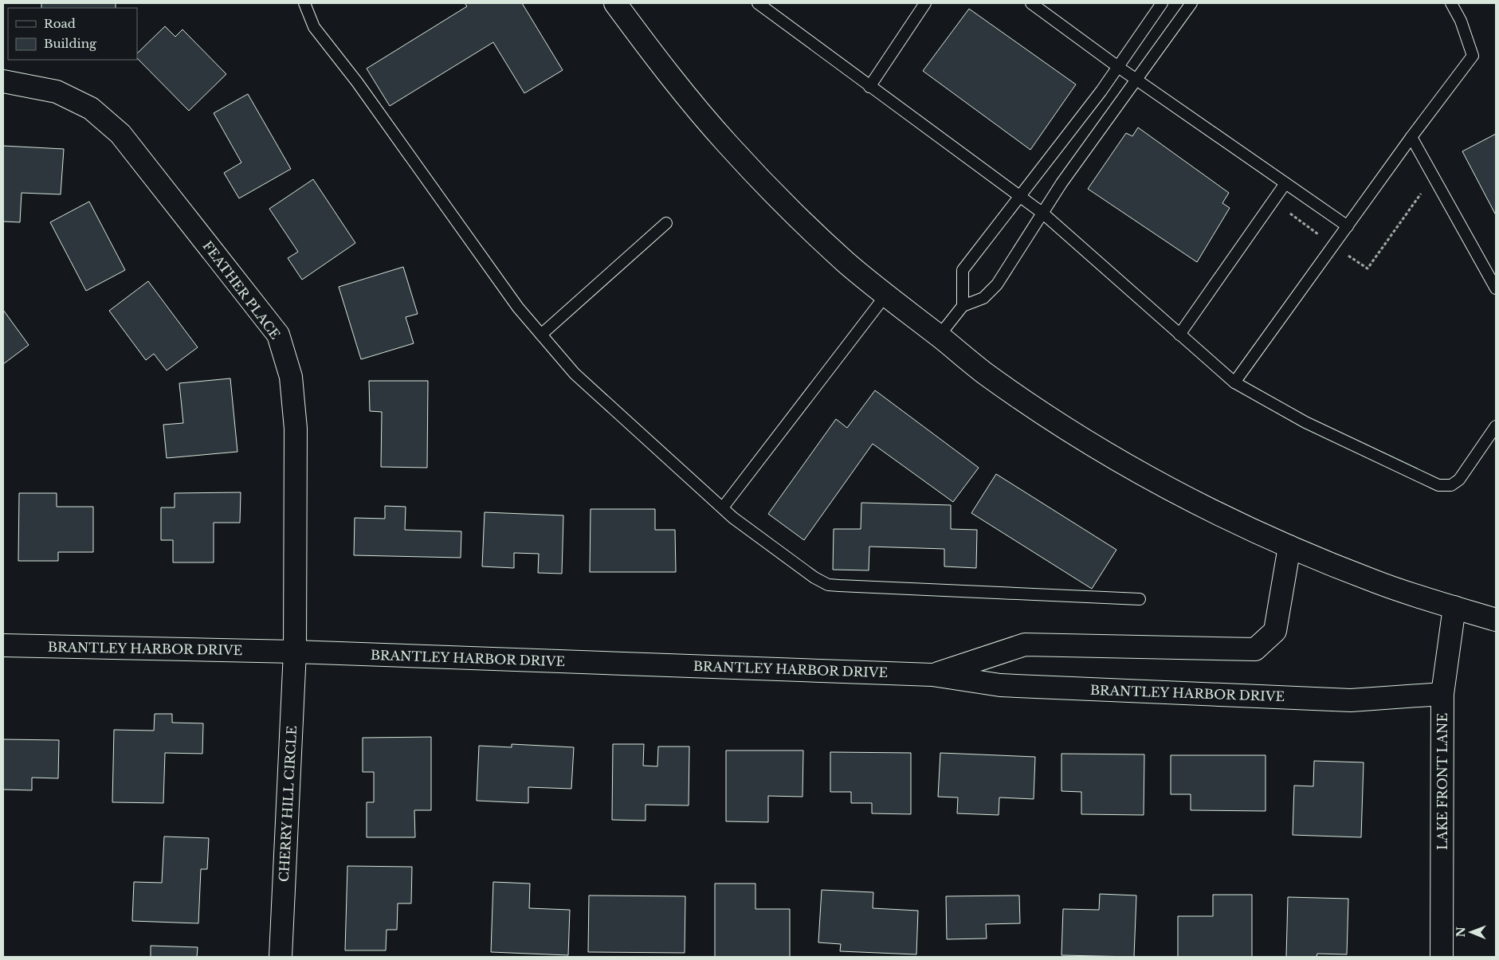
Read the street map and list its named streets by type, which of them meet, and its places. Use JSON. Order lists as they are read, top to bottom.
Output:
{
  "streets": {
    "street": [
      "FEATHER PLACE",
      "BRANTLEY HARBOR DRIVE",
      "LAKE FRONT LANE",
      "CHERRY HILL CIRCLE"
    ]
  },
  "crossings": [
    ["FEATHER PLACE", "BRANTLEY HARBOR DRIVE"],
    ["FEATHER PLACE", "CHERRY HILL CIRCLE"],
    ["BRANTLEY HARBOR DRIVE", "LAKE FRONT LANE"],
    ["BRANTLEY HARBOR DRIVE", "CHERRY HILL CIRCLE"]
  ],
  "legend": ["Road", "Building"],
  "north": "left"
}
